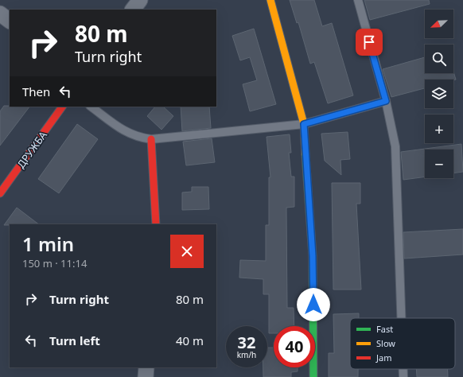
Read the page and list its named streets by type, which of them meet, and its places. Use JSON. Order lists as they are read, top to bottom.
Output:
{
  "streets": {
    "street": ["ДРУЖБА"]
  },
  "legend": ["Fast", "Slow", "Jam"],
  "north": "bottom left",
  "page": {
    "map_buttons": ["+", "−"],
    "turn": ["80 m", "Turn right"],
    "then": "Then",
    "heading": ["1 min", "150 m · 11:14"],
    "list": [
      {
        "name": "Turn right",
        "value": "80 m"
      },
      {
        "name": "Turn left",
        "value": "40 m"
      }
    ],
    "speed": "32 km/h",
    "limit": "40"
  }
}
